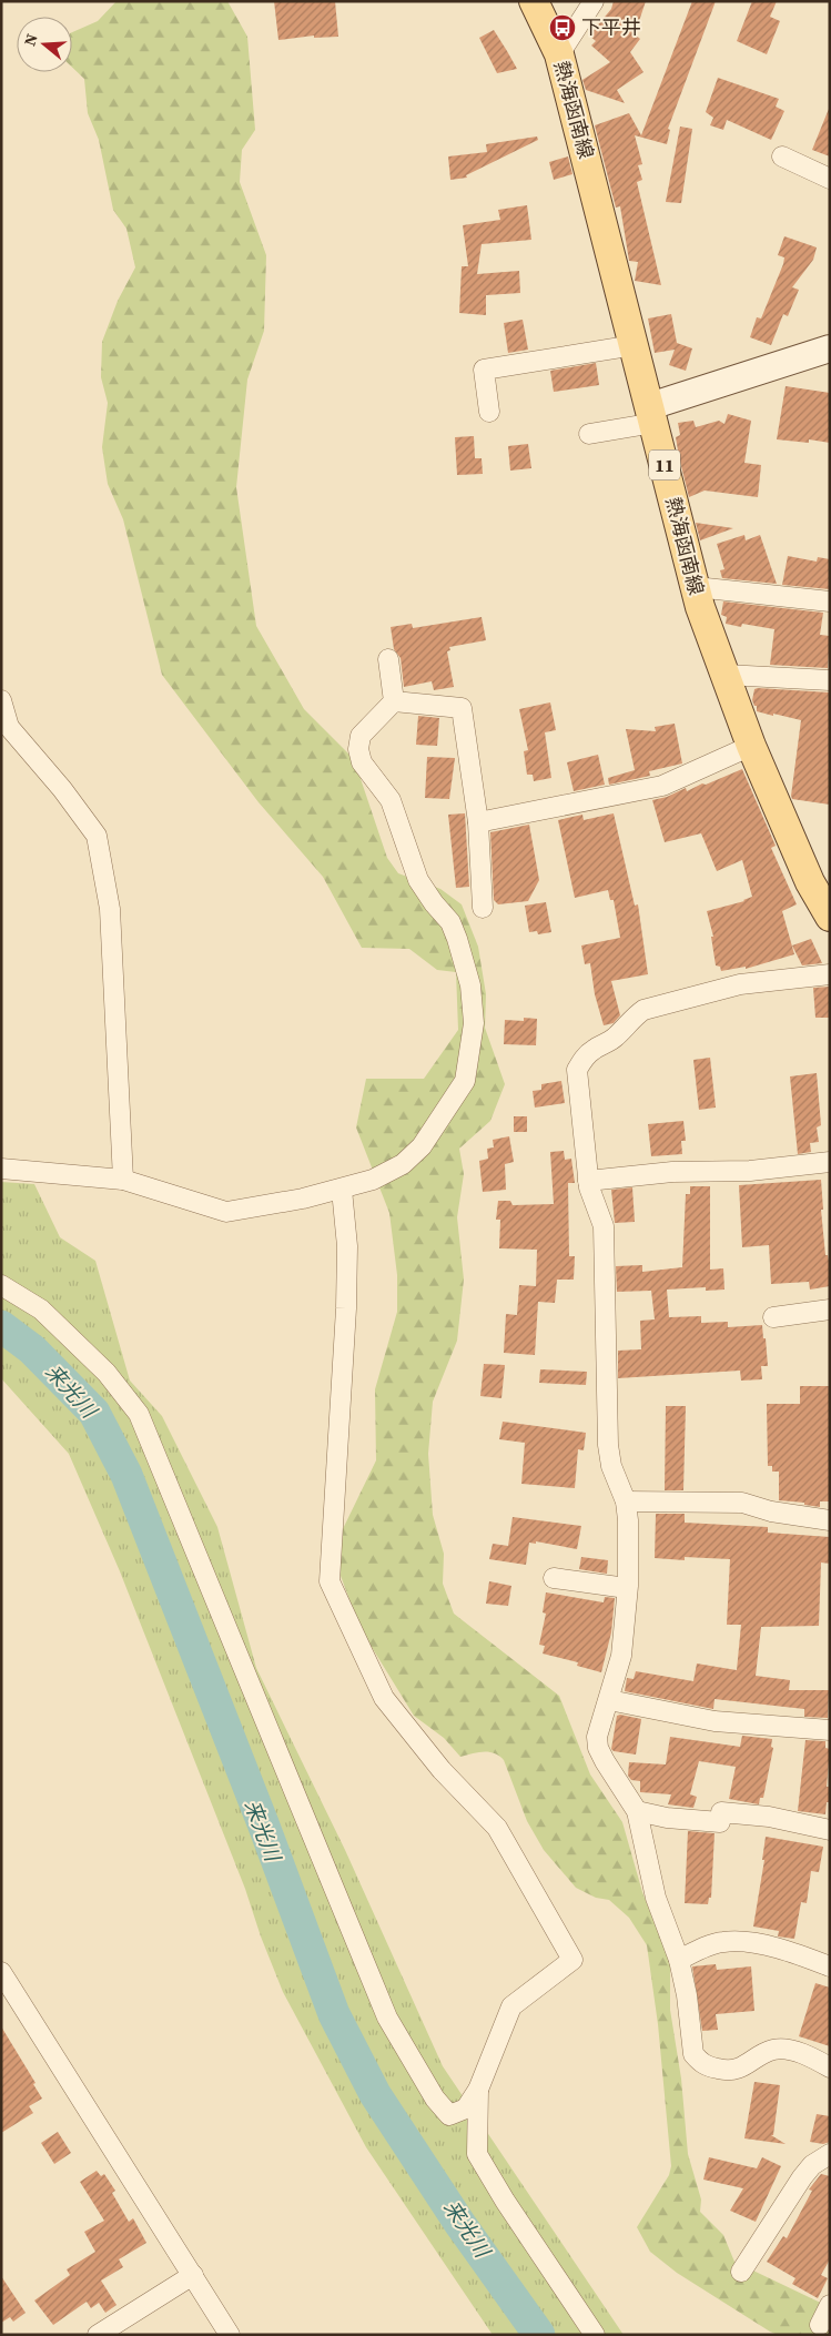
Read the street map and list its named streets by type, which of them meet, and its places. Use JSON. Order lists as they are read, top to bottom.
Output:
{
  "streets": {
    "main road": ["熱海函南線", "11"]
  },
  "water": ["来光川"],
  "places": {
    "bus stop": ["下平井"]
  },
  "north": "left"
}
